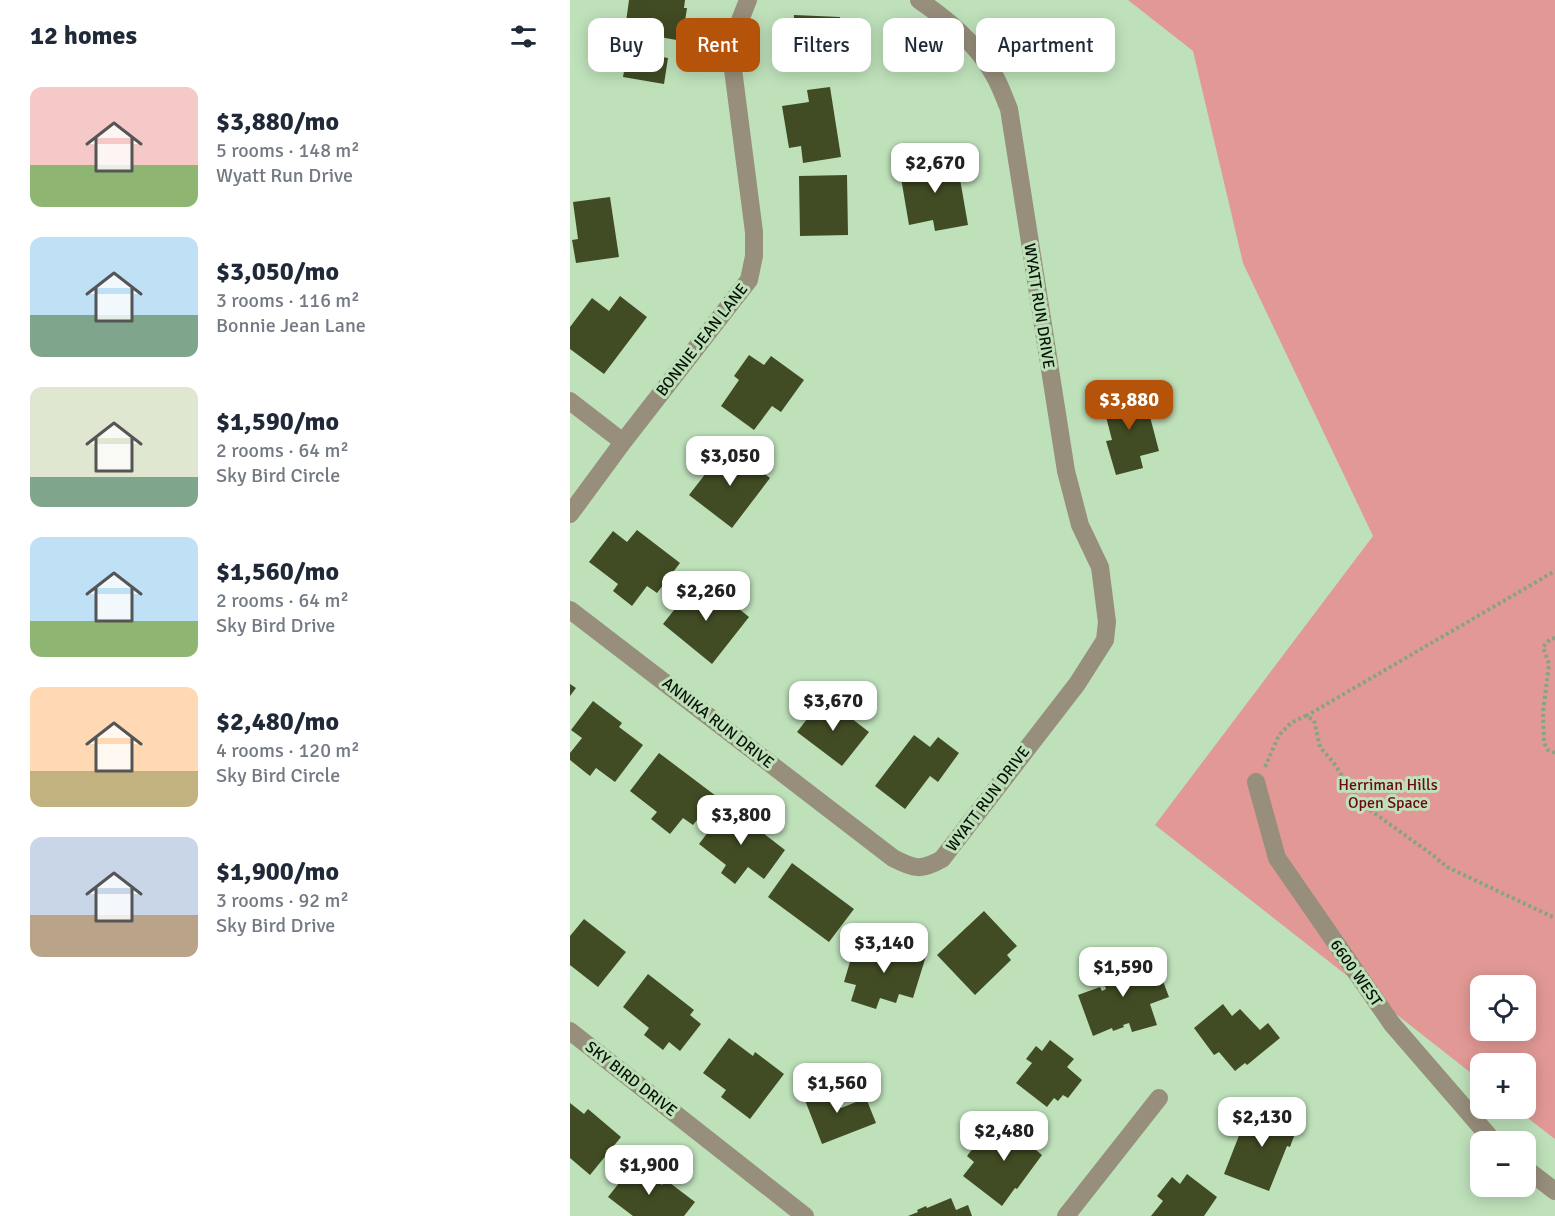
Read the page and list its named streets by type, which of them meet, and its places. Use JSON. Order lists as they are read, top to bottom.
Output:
{
  "streets": {
    "street": [
      "WYATT RUN DRIVE",
      "BONNIE JEAN LANE",
      "ANNIKA RUN DRIVE",
      "6600 WEST",
      "SKY BIRD DRIVE"
    ]
  },
  "crossings": [
    ["WYATT RUN DRIVE", "ANNIKA RUN DRIVE"]
  ],
  "parks": ["Herriman Hills Open Space"],
  "page": {
    "heading": "12 homes",
    "chip": [
      "Buy",
      "Rent",
      "Filters",
      "New",
      "Apartment"
    ],
    "list": [
      {
        "name": "$3,880/mo",
        "note": "5 rooms · 148 m² · Wyatt Run Drive"
      },
      {
        "name": "$3,050/mo",
        "note": "3 rooms · 116 m² · Bonnie Jean Lane"
      },
      {
        "name": "$1,590/mo",
        "note": "2 rooms · 64 m² · Sky Bird Circle"
      },
      {
        "name": "$1,560/mo",
        "note": "2 rooms · 64 m² · Sky Bird Drive"
      },
      {
        "name": "$2,480/mo",
        "note": "4 rooms · 120 m² · Sky Bird Circle"
      },
      {
        "name": "$1,900/mo",
        "note": "3 rooms · 92 m² · Sky Bird Drive"
      }
    ],
    "price": [
      "$2,670",
      "$3,880",
      "$3,050",
      "$2,260",
      "$3,670",
      "$3,800",
      "$3,140",
      "$1,590",
      "$1,560",
      "$2,130",
      "$2,480",
      "$1,900"
    ],
    "map_buttons": ["+", "−"]
  }
}
